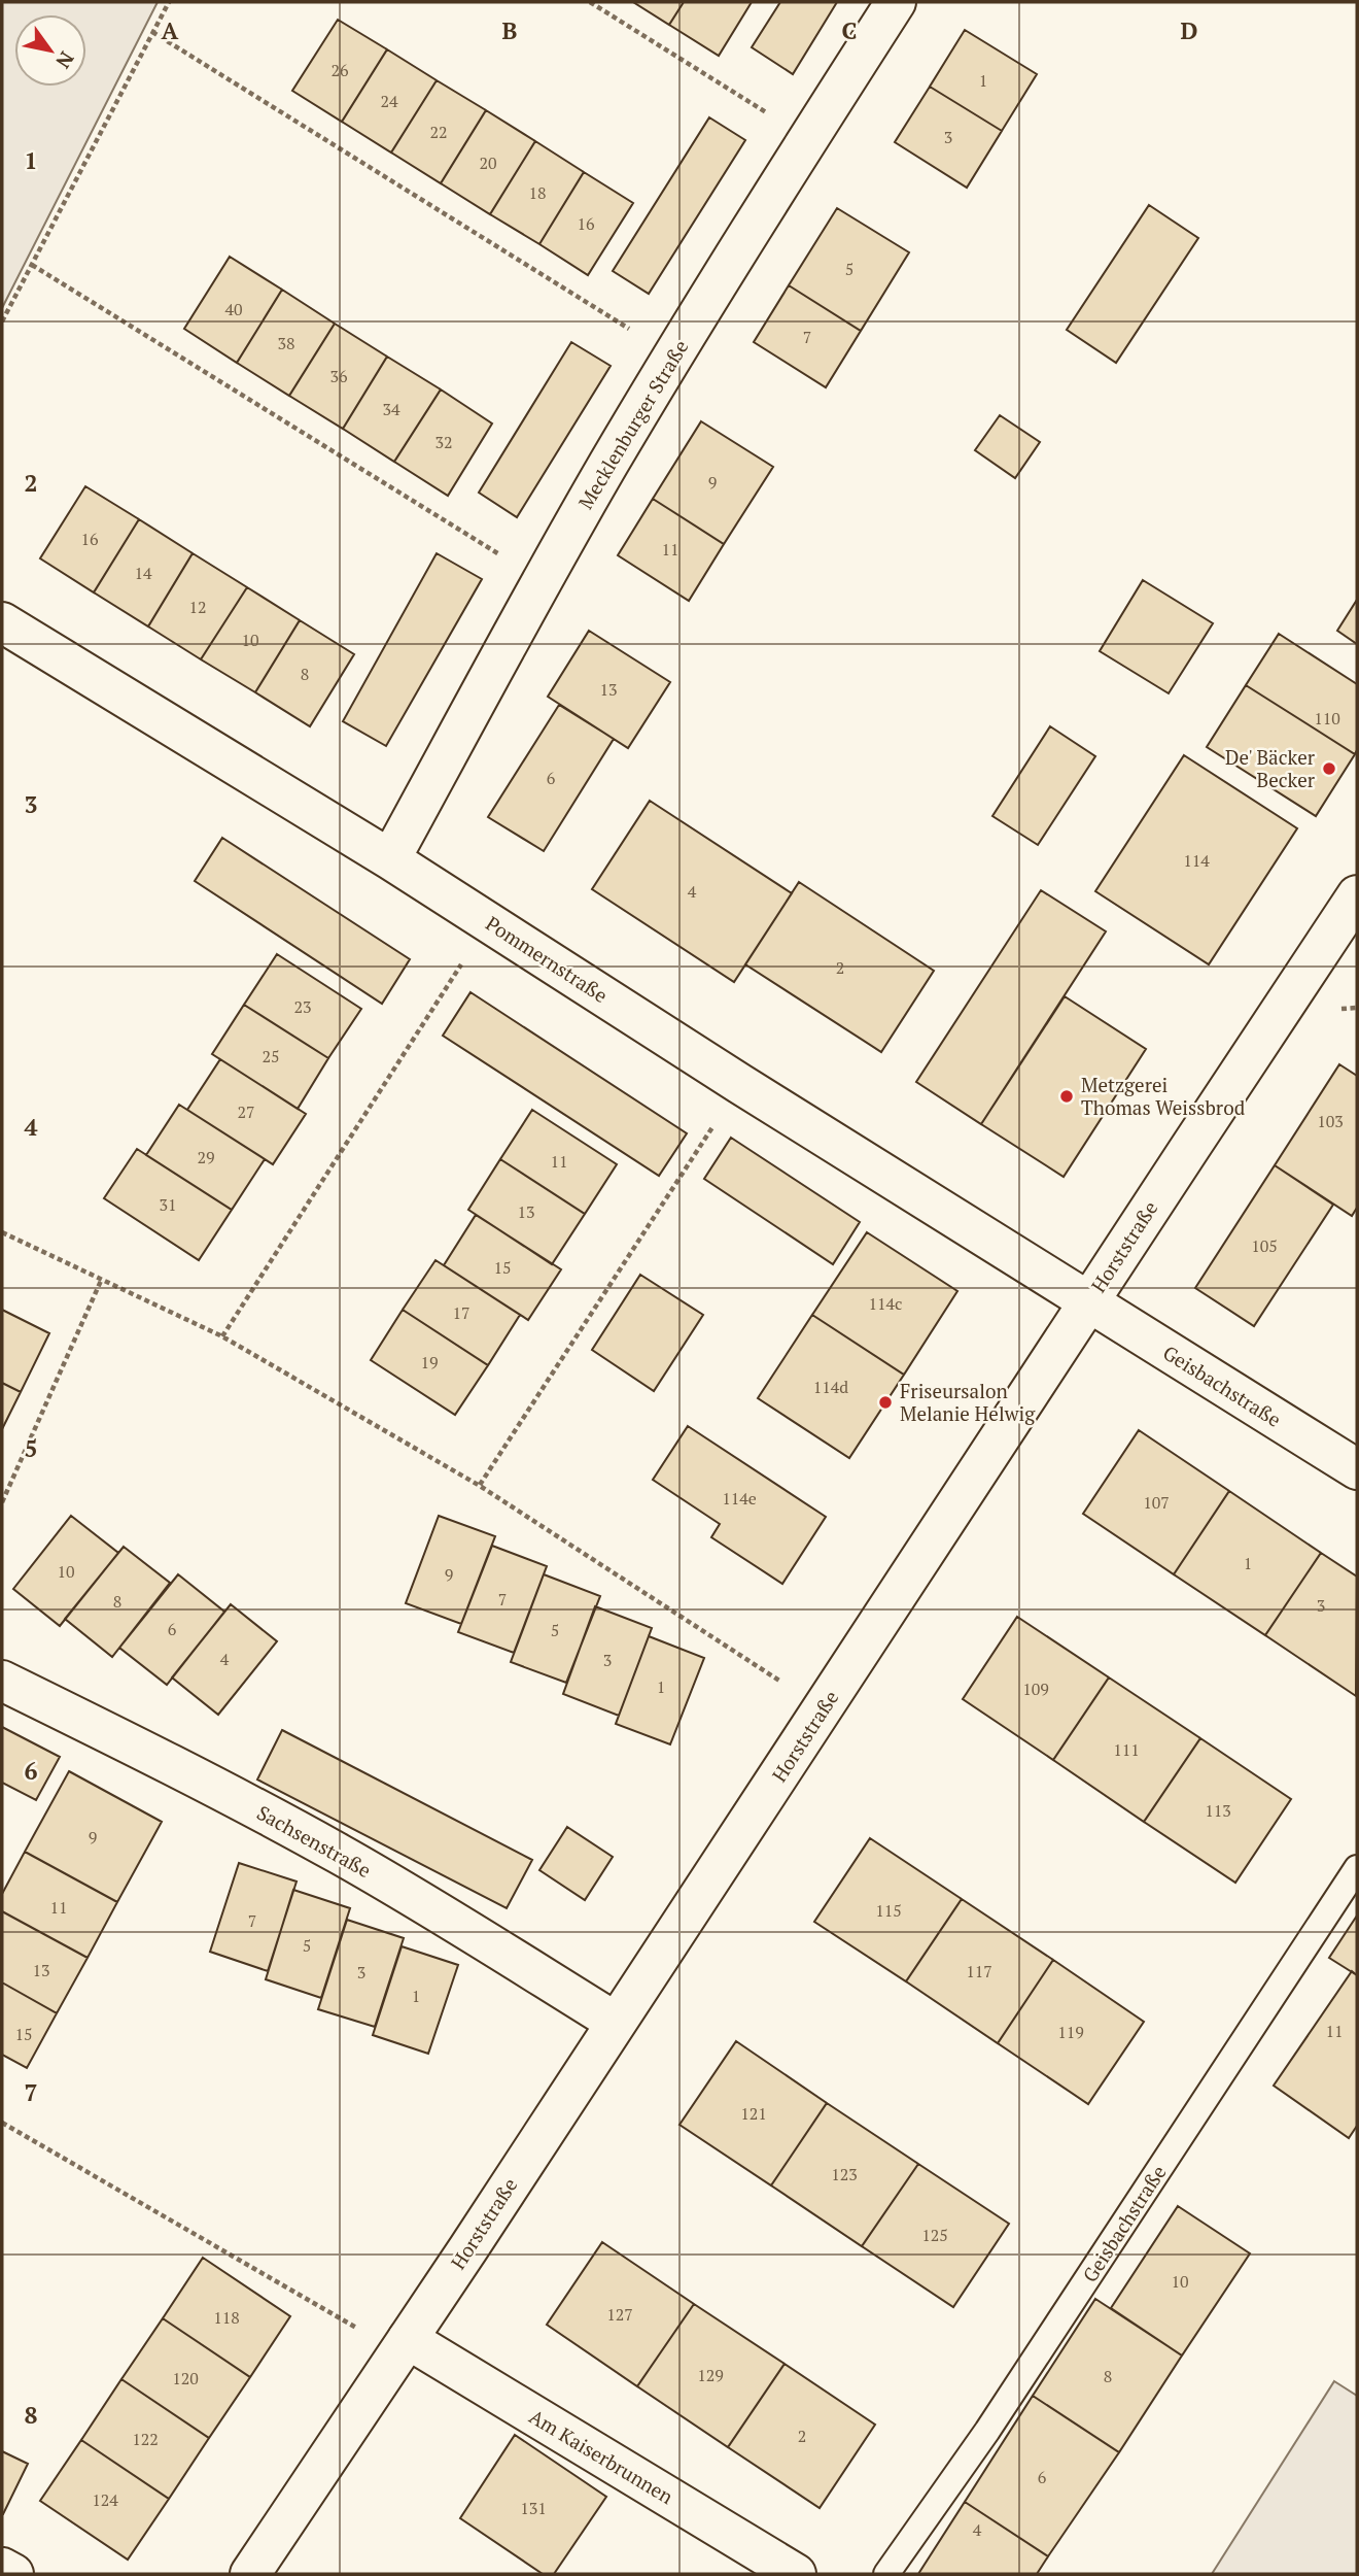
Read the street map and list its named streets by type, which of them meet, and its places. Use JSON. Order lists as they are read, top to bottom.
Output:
{
  "streets": {
    "street": [
      "Mecklenburger Straße",
      "Pommernstraße",
      "Horststraße",
      "Geisbachstraße",
      "Sachsenstraße",
      "Am Kaiserbrunnen"
    ]
  },
  "crossings": [
    ["Mecklenburger Straße", "Pommernstraße"],
    ["Pommernstraße", "Horststraße"],
    ["Pommernstraße", "Geisbachstraße"],
    ["Horststraße", "Geisbachstraße"],
    ["Horststraße", "Sachsenstraße"],
    ["Horststraße", "Am Kaiserbrunnen"]
  ],
  "places": ["De' Bäcker Becker", "Metzgerei Thomas Weissbrod", "Friseursalon Melanie Helwig"],
  "house_numbers": [
    "26",
    "1",
    "24",
    "22",
    "3",
    "20",
    "18",
    "16",
    "5",
    "40",
    "7",
    "38",
    "36",
    "34",
    "32",
    "9",
    "16",
    "11",
    "14",
    "12",
    "10",
    "8",
    "13",
    "110",
    "6",
    "114",
    "4",
    "2",
    "23",
    "25",
    "27",
    "103",
    "29",
    "11",
    "31",
    "13",
    "105",
    "15",
    "114c",
    "17",
    "19",
    "114d",
    "114e",
    "107",
    "1",
    "10",
    "9",
    "7",
    "8",
    "3",
    "6",
    "5",
    "4",
    "3",
    "1",
    "109",
    "111",
    "113",
    "9",
    "11",
    "115",
    "7",
    "5",
    "13",
    "117",
    "3",
    "1",
    "11",
    "119",
    "15",
    "121",
    "123",
    "125",
    "10",
    "127",
    "118",
    "129",
    "8",
    "120",
    "2",
    "122",
    "6",
    "124",
    "131",
    "4"
  ],
  "north": "bottom right",
  "grid": {
    "columns": [
      "A",
      "B",
      "C",
      "D"
    ],
    "rows": [
      "1",
      "2",
      "3",
      "4",
      "5",
      "6",
      "7",
      "8"
    ]
  }
}
